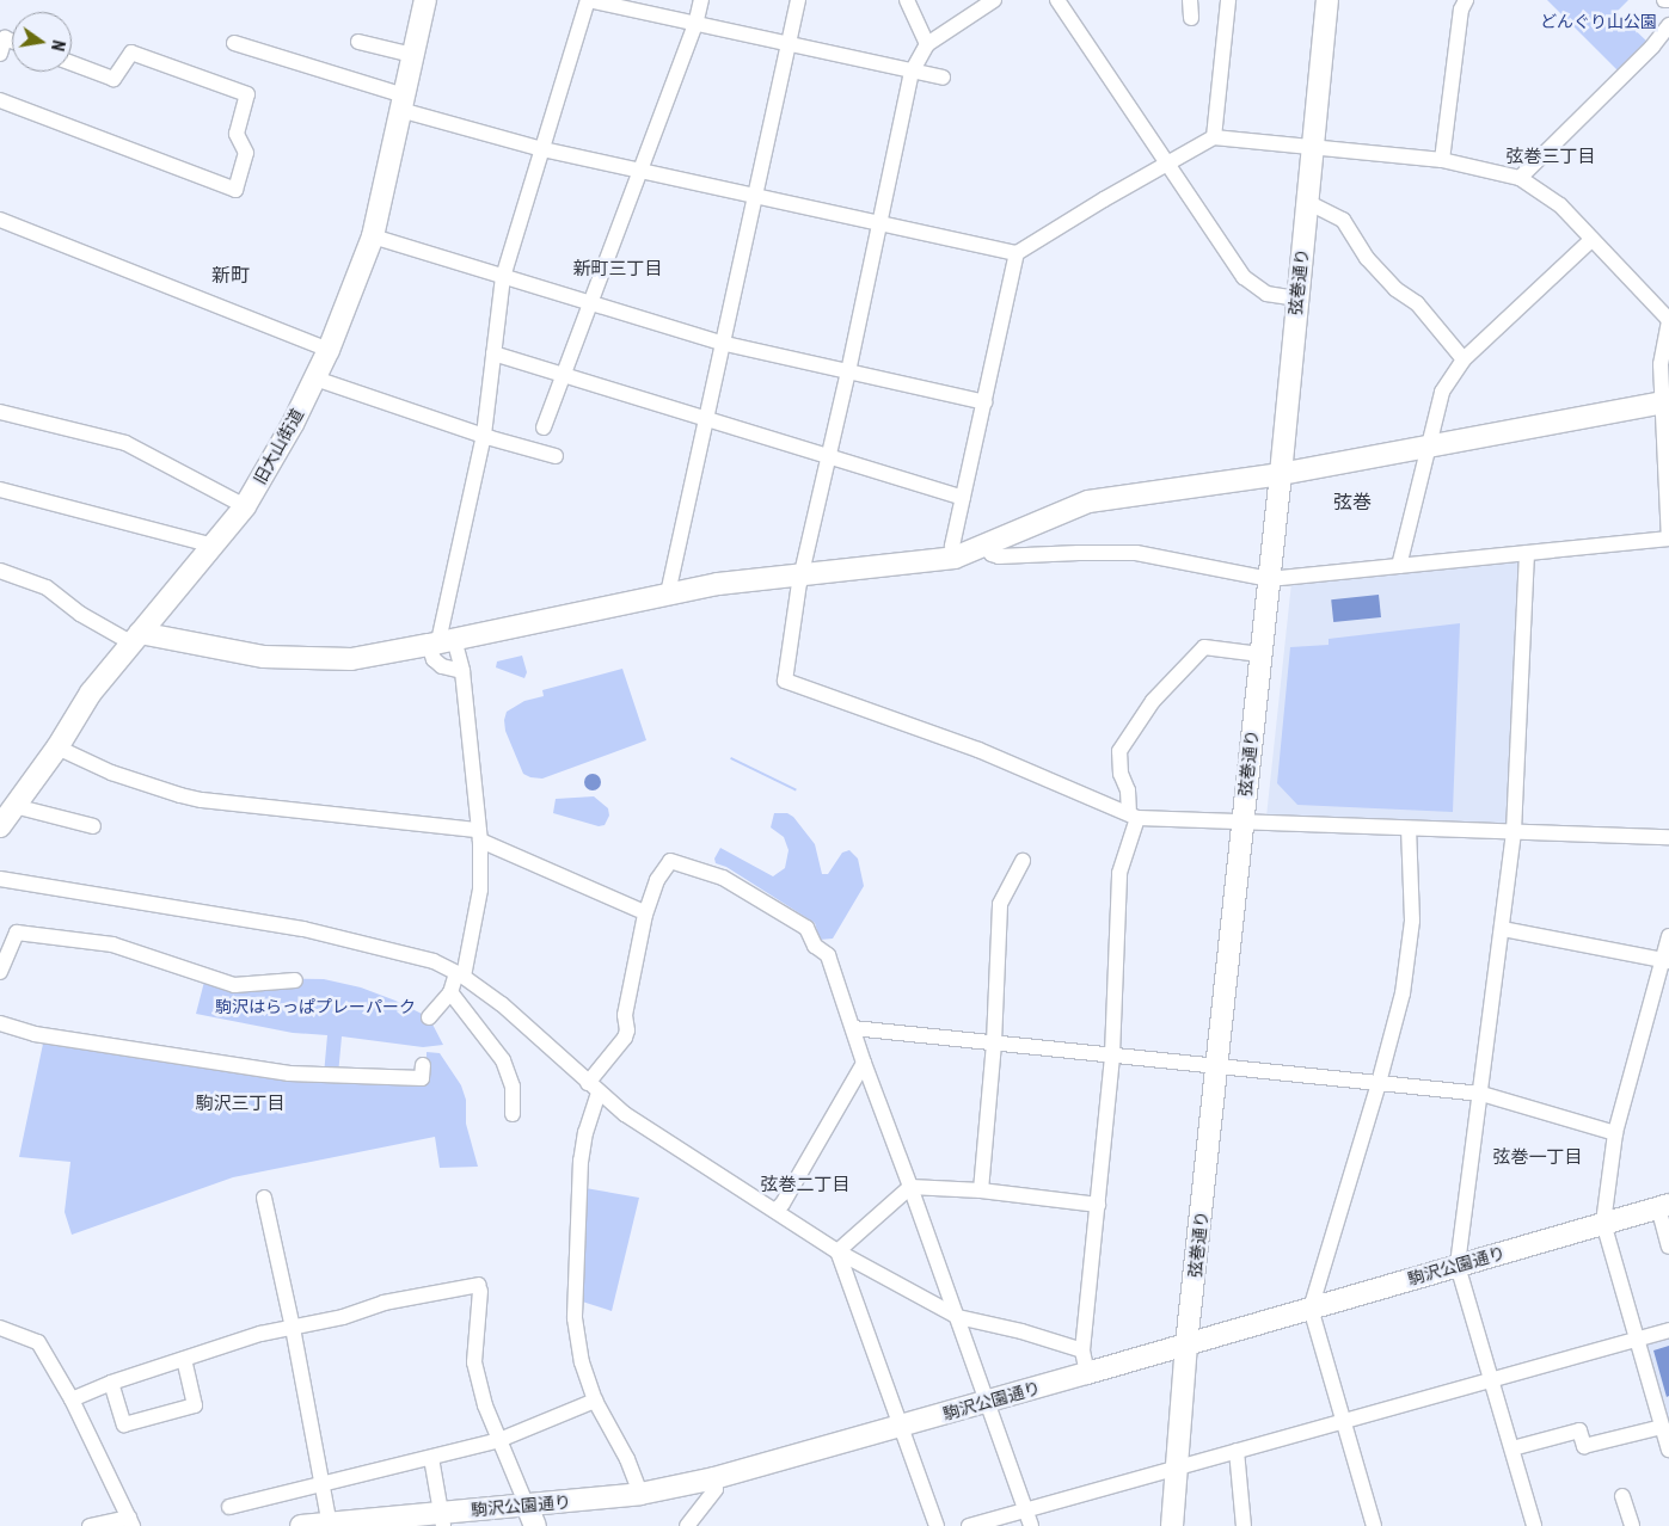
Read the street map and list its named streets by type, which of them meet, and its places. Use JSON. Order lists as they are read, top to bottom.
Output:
{
  "streets": {
    "street": ["弦巻通り", "旧大山街道", "駒沢公園通り"]
  },
  "crossings": [
    ["弦巻通り", "駒沢公園通り"]
  ],
  "districts": [
    "弦巻三丁目",
    "新町三丁目",
    "新町",
    "弦巻",
    "駒沢三丁目",
    "弦巻一丁目",
    "弦巻二丁目"
  ],
  "parks": ["どんぐり山公園", "駒沢はらっぱプレーパーク"],
  "north": "right"
}
